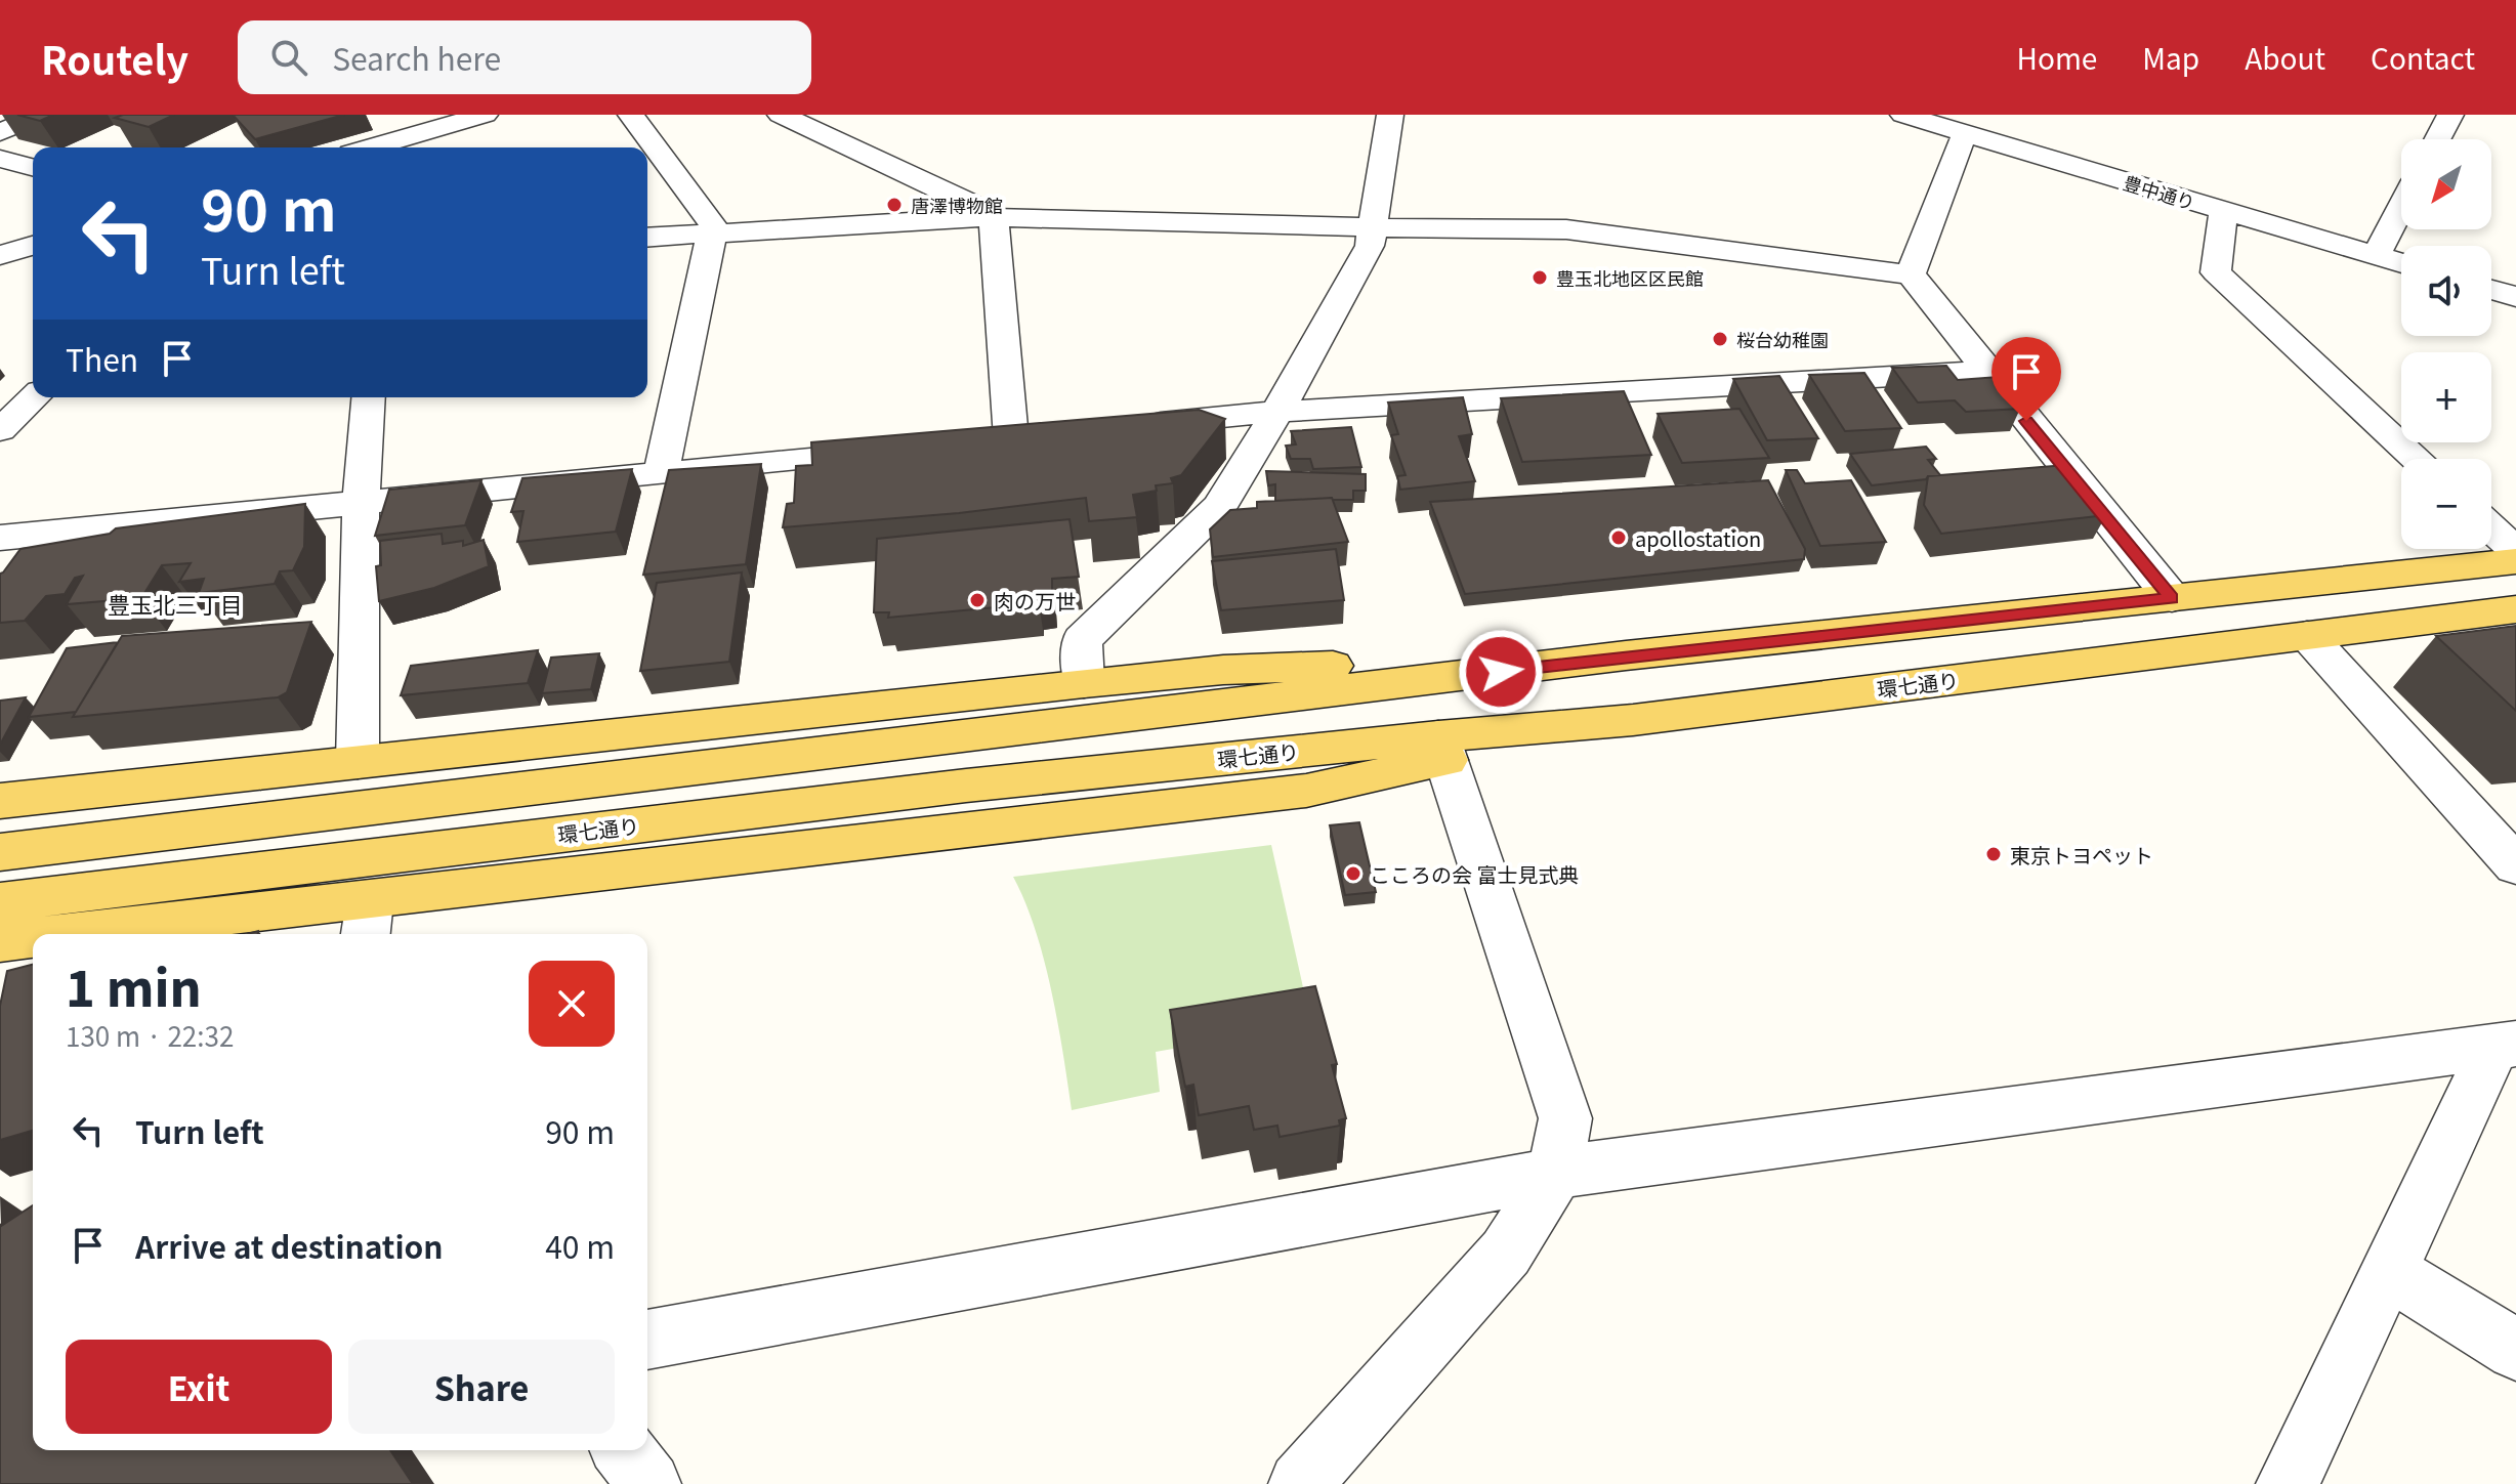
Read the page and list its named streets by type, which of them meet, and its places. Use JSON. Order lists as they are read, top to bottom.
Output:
{
  "streets": {
    "main road": ["環七通り"],
    "street": ["豊中通り"]
  },
  "districts": ["豊玉北三丁目"],
  "places": [
    "唐澤博物館",
    "豊玉北地区区民館",
    "桜台幼稚園",
    "apollostation",
    "肉の万世",
    "東京トヨペット",
    "こころの会 富士見式典"
  ],
  "north": "bottom left",
  "page": {
    "header": "Routely",
    "search": "Search here",
    "nav": [
      "Home",
      "Map",
      "About",
      "Contact"
    ],
    "map_buttons": ["+", "−"],
    "turn": ["90 m", "Turn left"],
    "then": "Then",
    "heading": ["1 min", "130 m · 22:32"],
    "list": [
      {
        "name": "Turn left",
        "value": "90 m"
      },
      {
        "name": "Arrive at destination",
        "value": "40 m"
      }
    ],
    "buttons": ["Exit", "Share"]
  }
}
